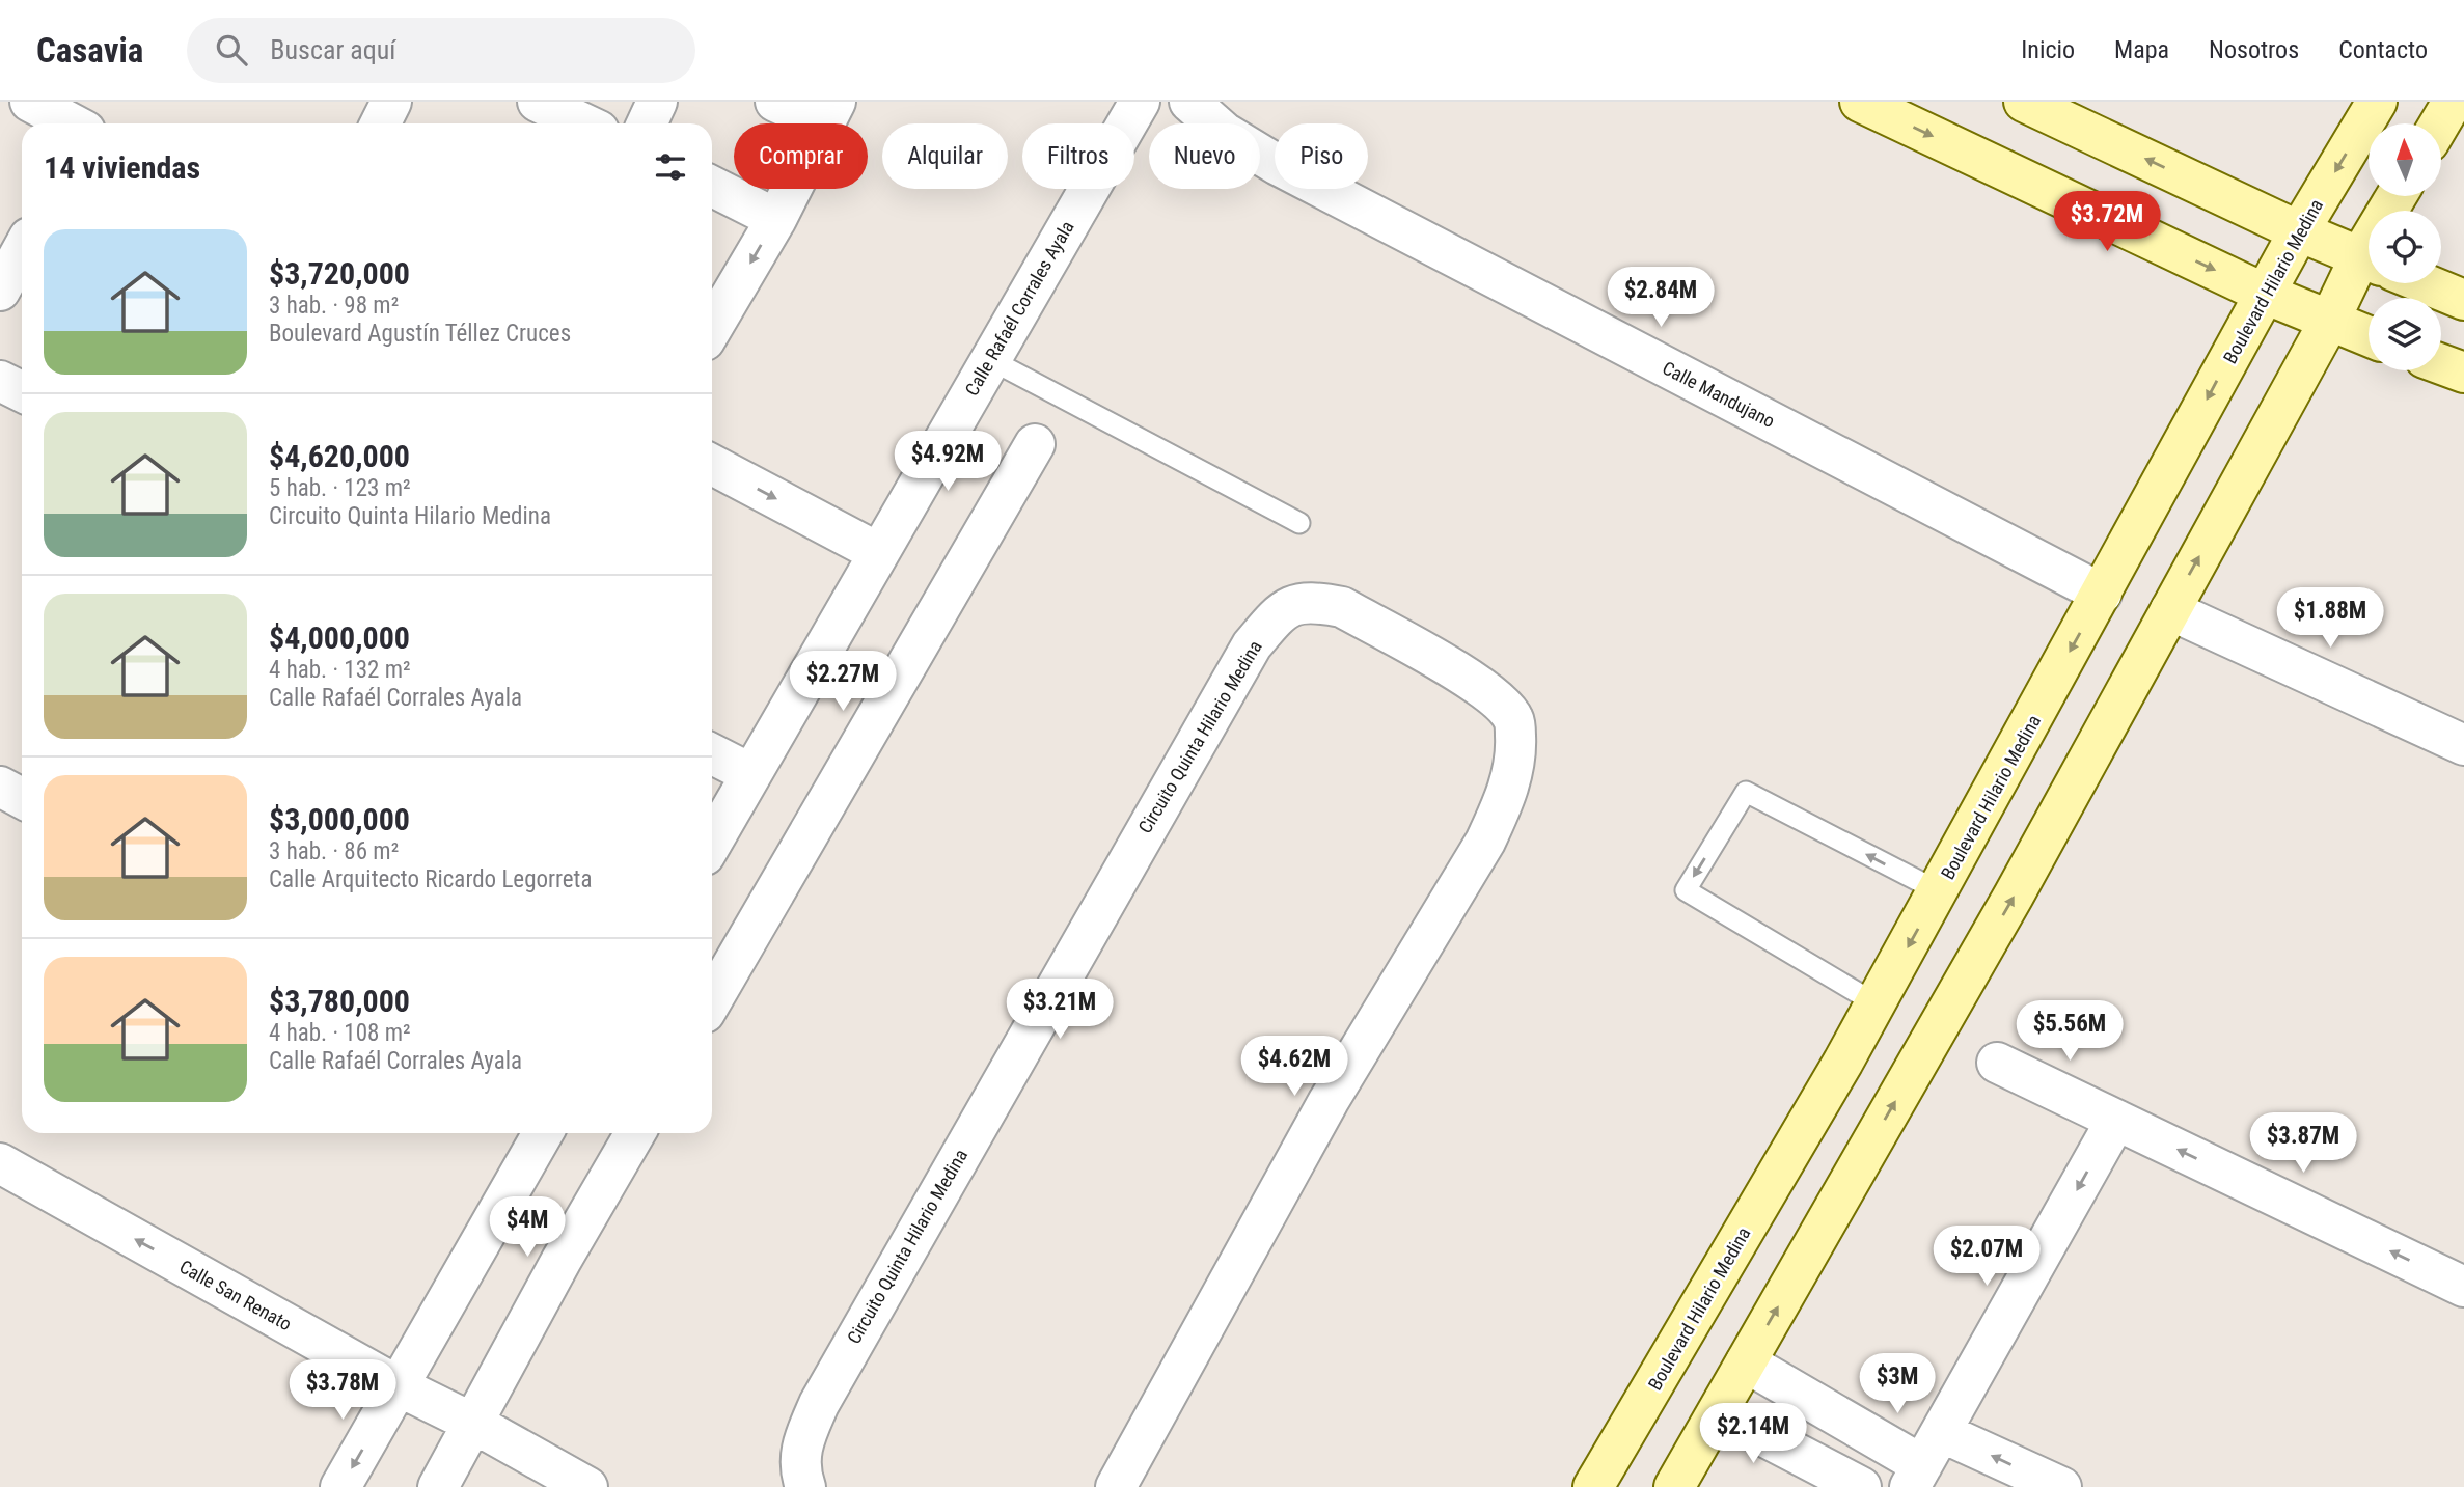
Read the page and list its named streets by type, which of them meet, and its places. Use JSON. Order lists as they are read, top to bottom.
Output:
{
  "streets": {
    "main road": ["Boulevard Hilario Medina"],
    "street": [
      "Calle Rafaél Corrales Ayala",
      "Calle Mandujano",
      "Circuito Quinta Hilario Medina",
      "Calle San Renato"
    ]
  },
  "crossings": [
    ["Boulevard Hilario Medina", "Calle Mandujano"]
  ],
  "one_way": ["Calle San Renato"],
  "north": "top",
  "page": {
    "header": "Casavia",
    "search": "Buscar aquí",
    "nav": [
      "Inicio",
      "Mapa",
      "Nosotros",
      "Contacto"
    ],
    "chip": [
      "Comprar",
      "Alquilar",
      "Filtros",
      "Nuevo",
      "Piso"
    ],
    "heading": "14 viviendas",
    "price": [
      "$3.72M",
      "$2.84M",
      "$4.92M",
      "$1.88M",
      "$2.27M",
      "$3.21M",
      "$5.56M",
      "$4.62M",
      "$3.87M",
      "$4M",
      "$2.07M",
      "$3M",
      "$3.78M",
      "$2.14M"
    ],
    "list": [
      {
        "name": "$3,720,000",
        "note": "3 hab. · 98 m² · Boulevard Agustín Téllez Cruces"
      },
      {
        "name": "$4,620,000",
        "note": "5 hab. · 123 m² · Circuito Quinta Hilario Medina"
      },
      {
        "name": "$4,000,000",
        "note": "4 hab. · 132 m² · Calle Rafaél Corrales Ayala"
      },
      {
        "name": "$3,000,000",
        "note": "3 hab. · 86 m² · Calle Arquitecto Ricardo Legorreta"
      },
      {
        "name": "$3,780,000",
        "note": "4 hab. · 108 m² · Calle Rafaél Corrales Ayala"
      }
    ]
  }
}
